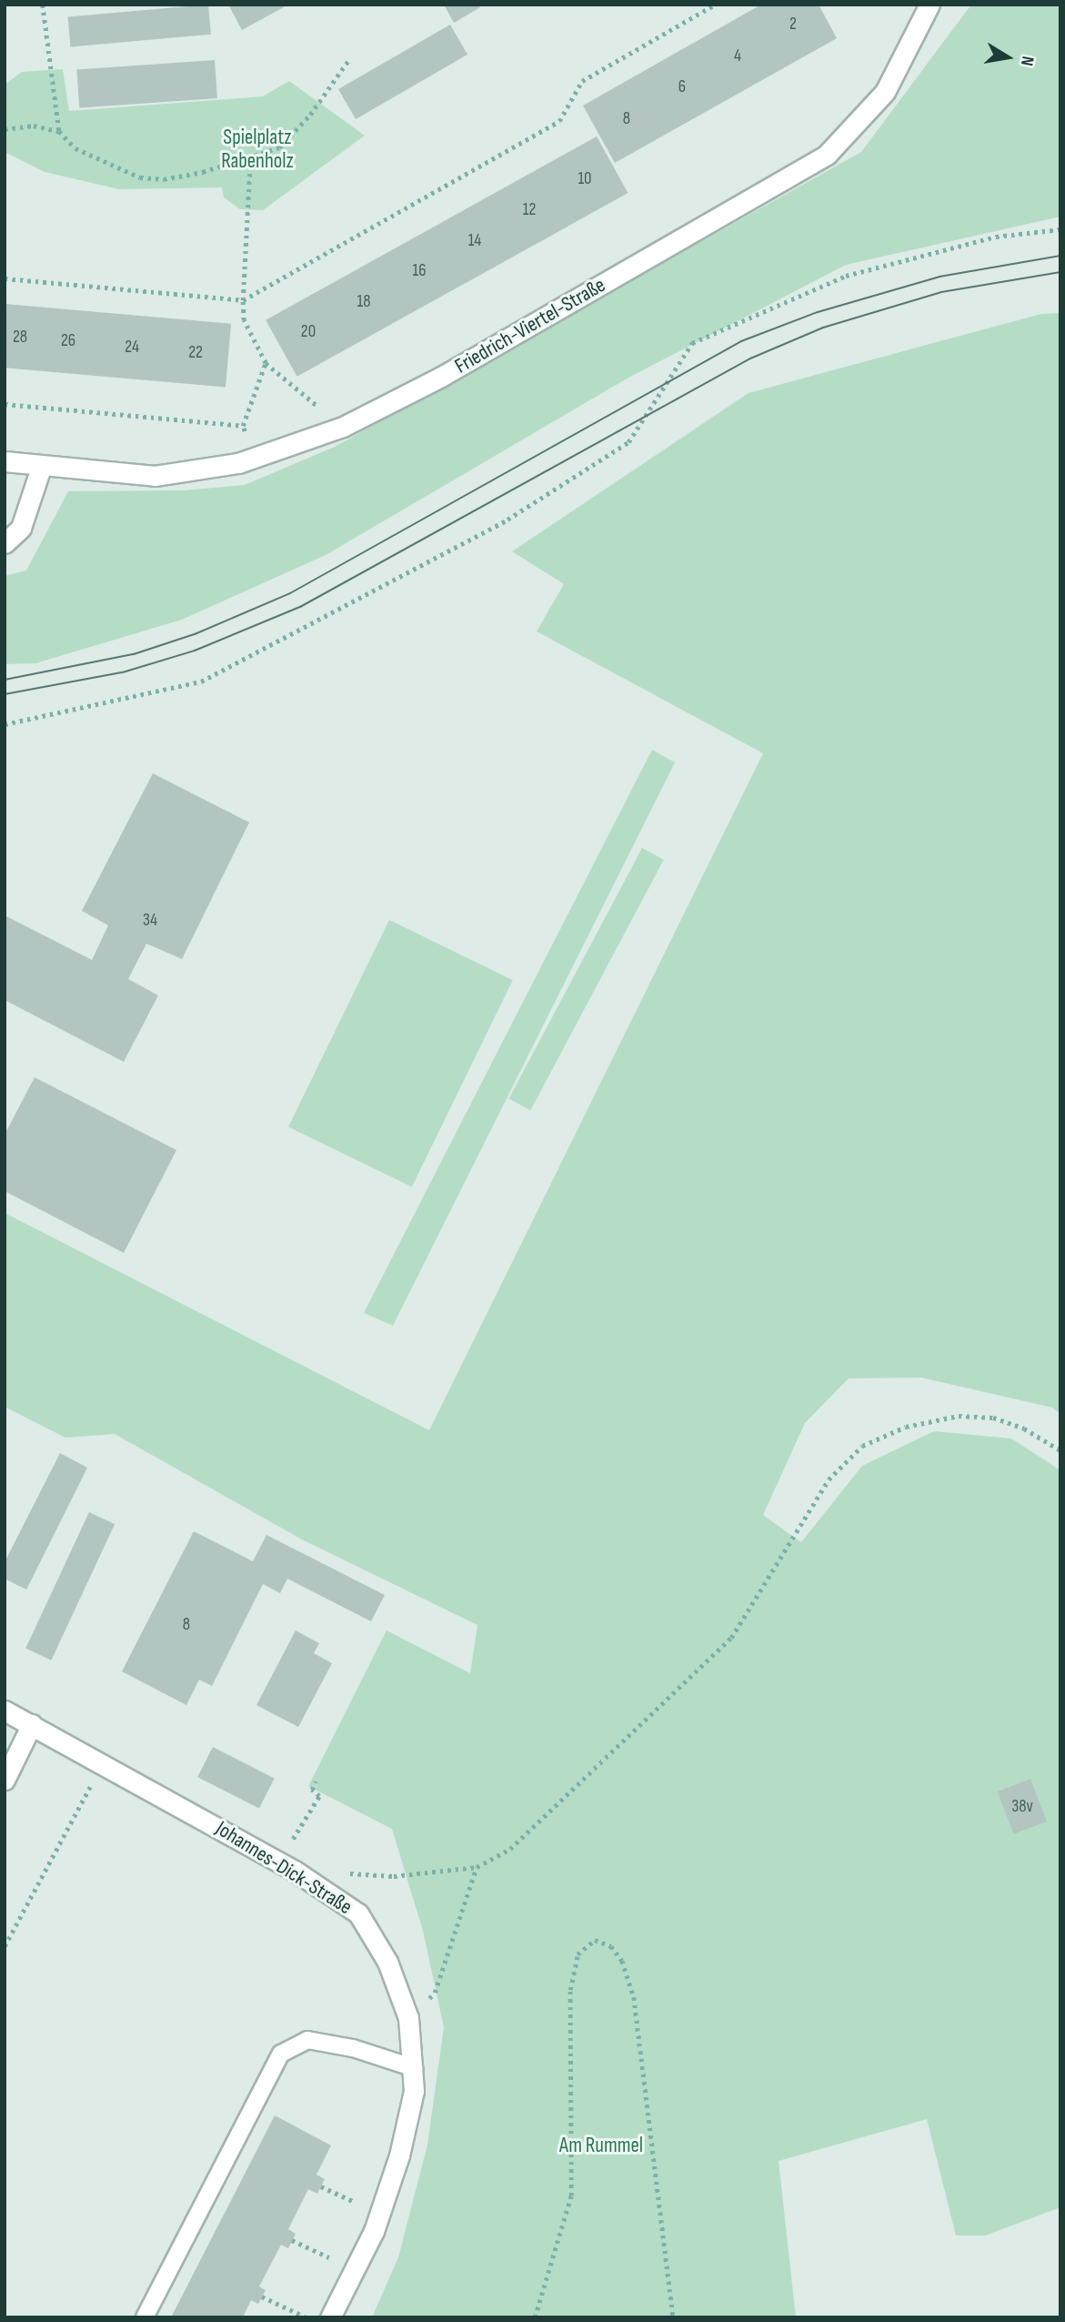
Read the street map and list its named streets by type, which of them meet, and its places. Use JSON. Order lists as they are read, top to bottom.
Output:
{
  "streets": {
    "street": ["Friedrich-Viertel-Straße", "Johannes-Dick-Straße"]
  },
  "parks": ["Spielplatz Rabenholz", "Am Rummel"],
  "house_numbers": [
    "2",
    "4",
    "6",
    "8",
    "10",
    "12",
    "14",
    "16",
    "18",
    "20",
    "28",
    "26",
    "24",
    "22",
    "34",
    "8",
    "38v"
  ],
  "north": "right"
}
